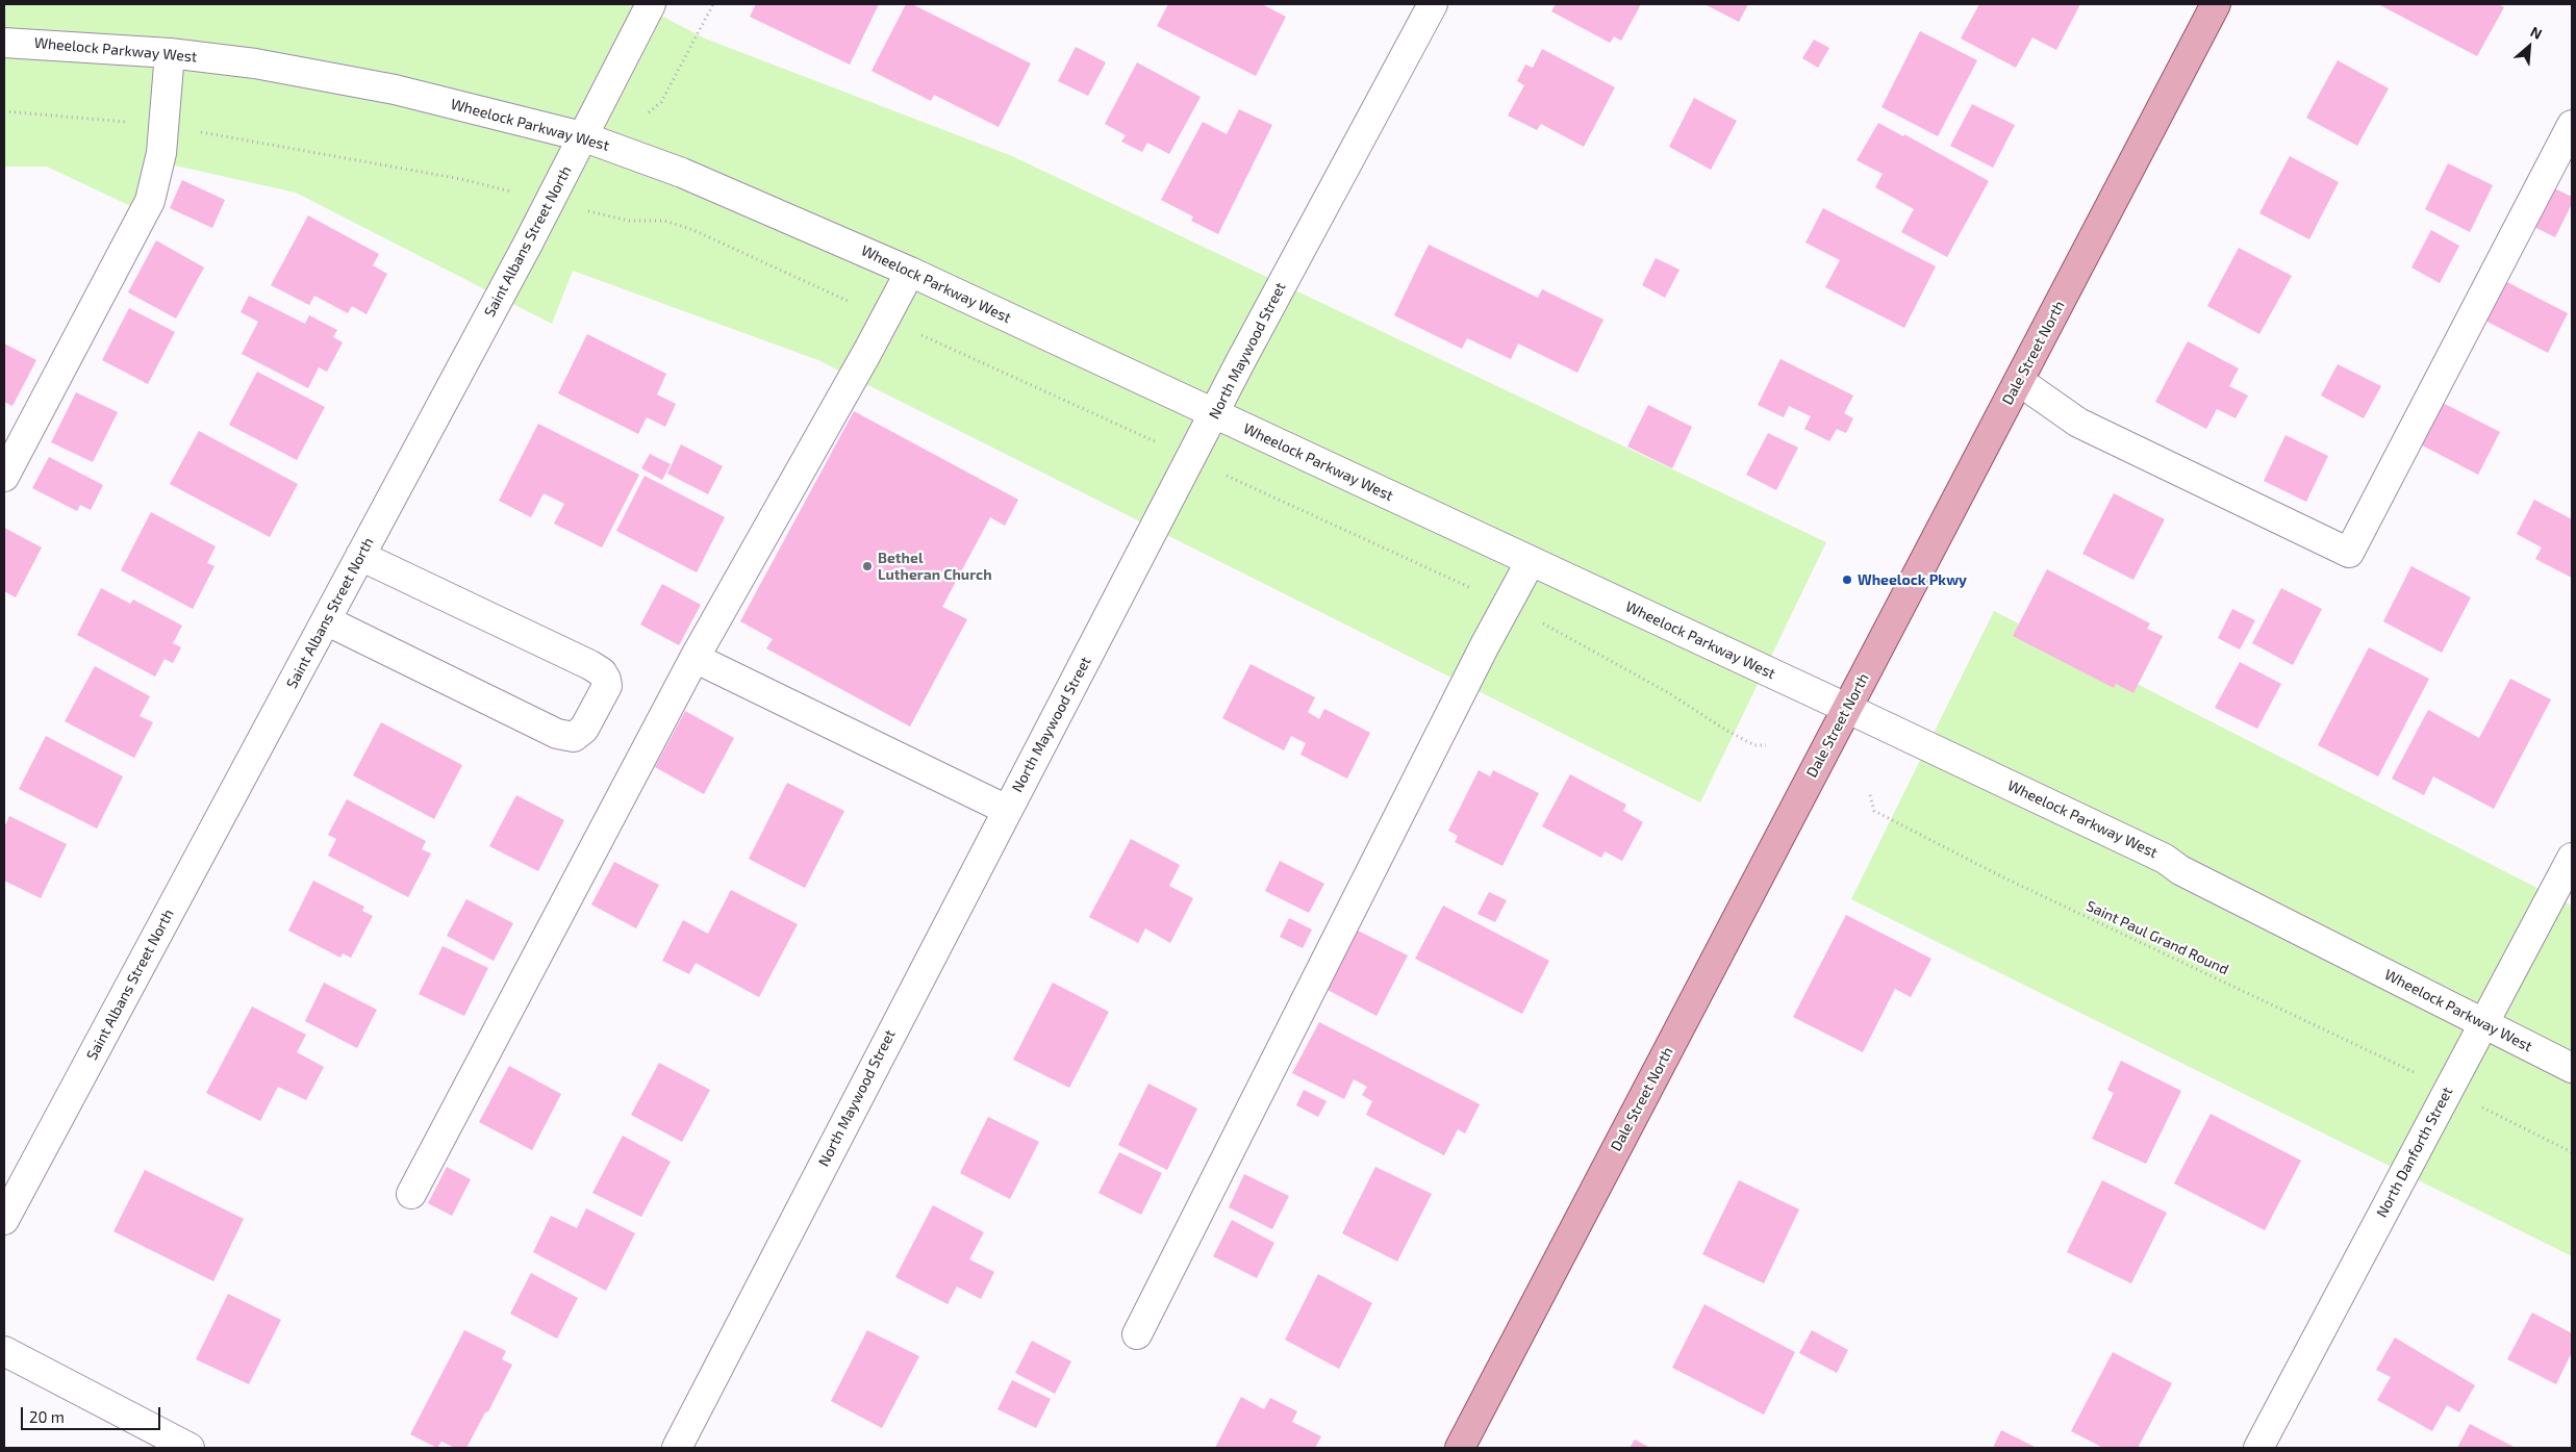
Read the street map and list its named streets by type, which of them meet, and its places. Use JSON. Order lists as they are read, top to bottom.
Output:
{
  "streets": {
    "main road": ["Dale Street North"],
    "street": [
      "Wheelock Parkway West",
      "Saint Albans Street North",
      "North Maywood Street",
      "North Danforth Street"
    ],
    "path": ["Saint Paul Grand Round"]
  },
  "crossings": [
    ["Wheelock Parkway West", "Saint Albans Street North"],
    ["Wheelock Parkway West", "North Maywood Street"],
    ["Wheelock Parkway West", "Dale Street North"],
    ["Wheelock Parkway West", "North Danforth Street"],
    ["Saint Paul Grand Round", "North Danforth Street"]
  ],
  "places": ["Bethel Lutheran Church", "Wheelock Pkwy"],
  "scale_bar": "20 m",
  "north": "top right"
}
